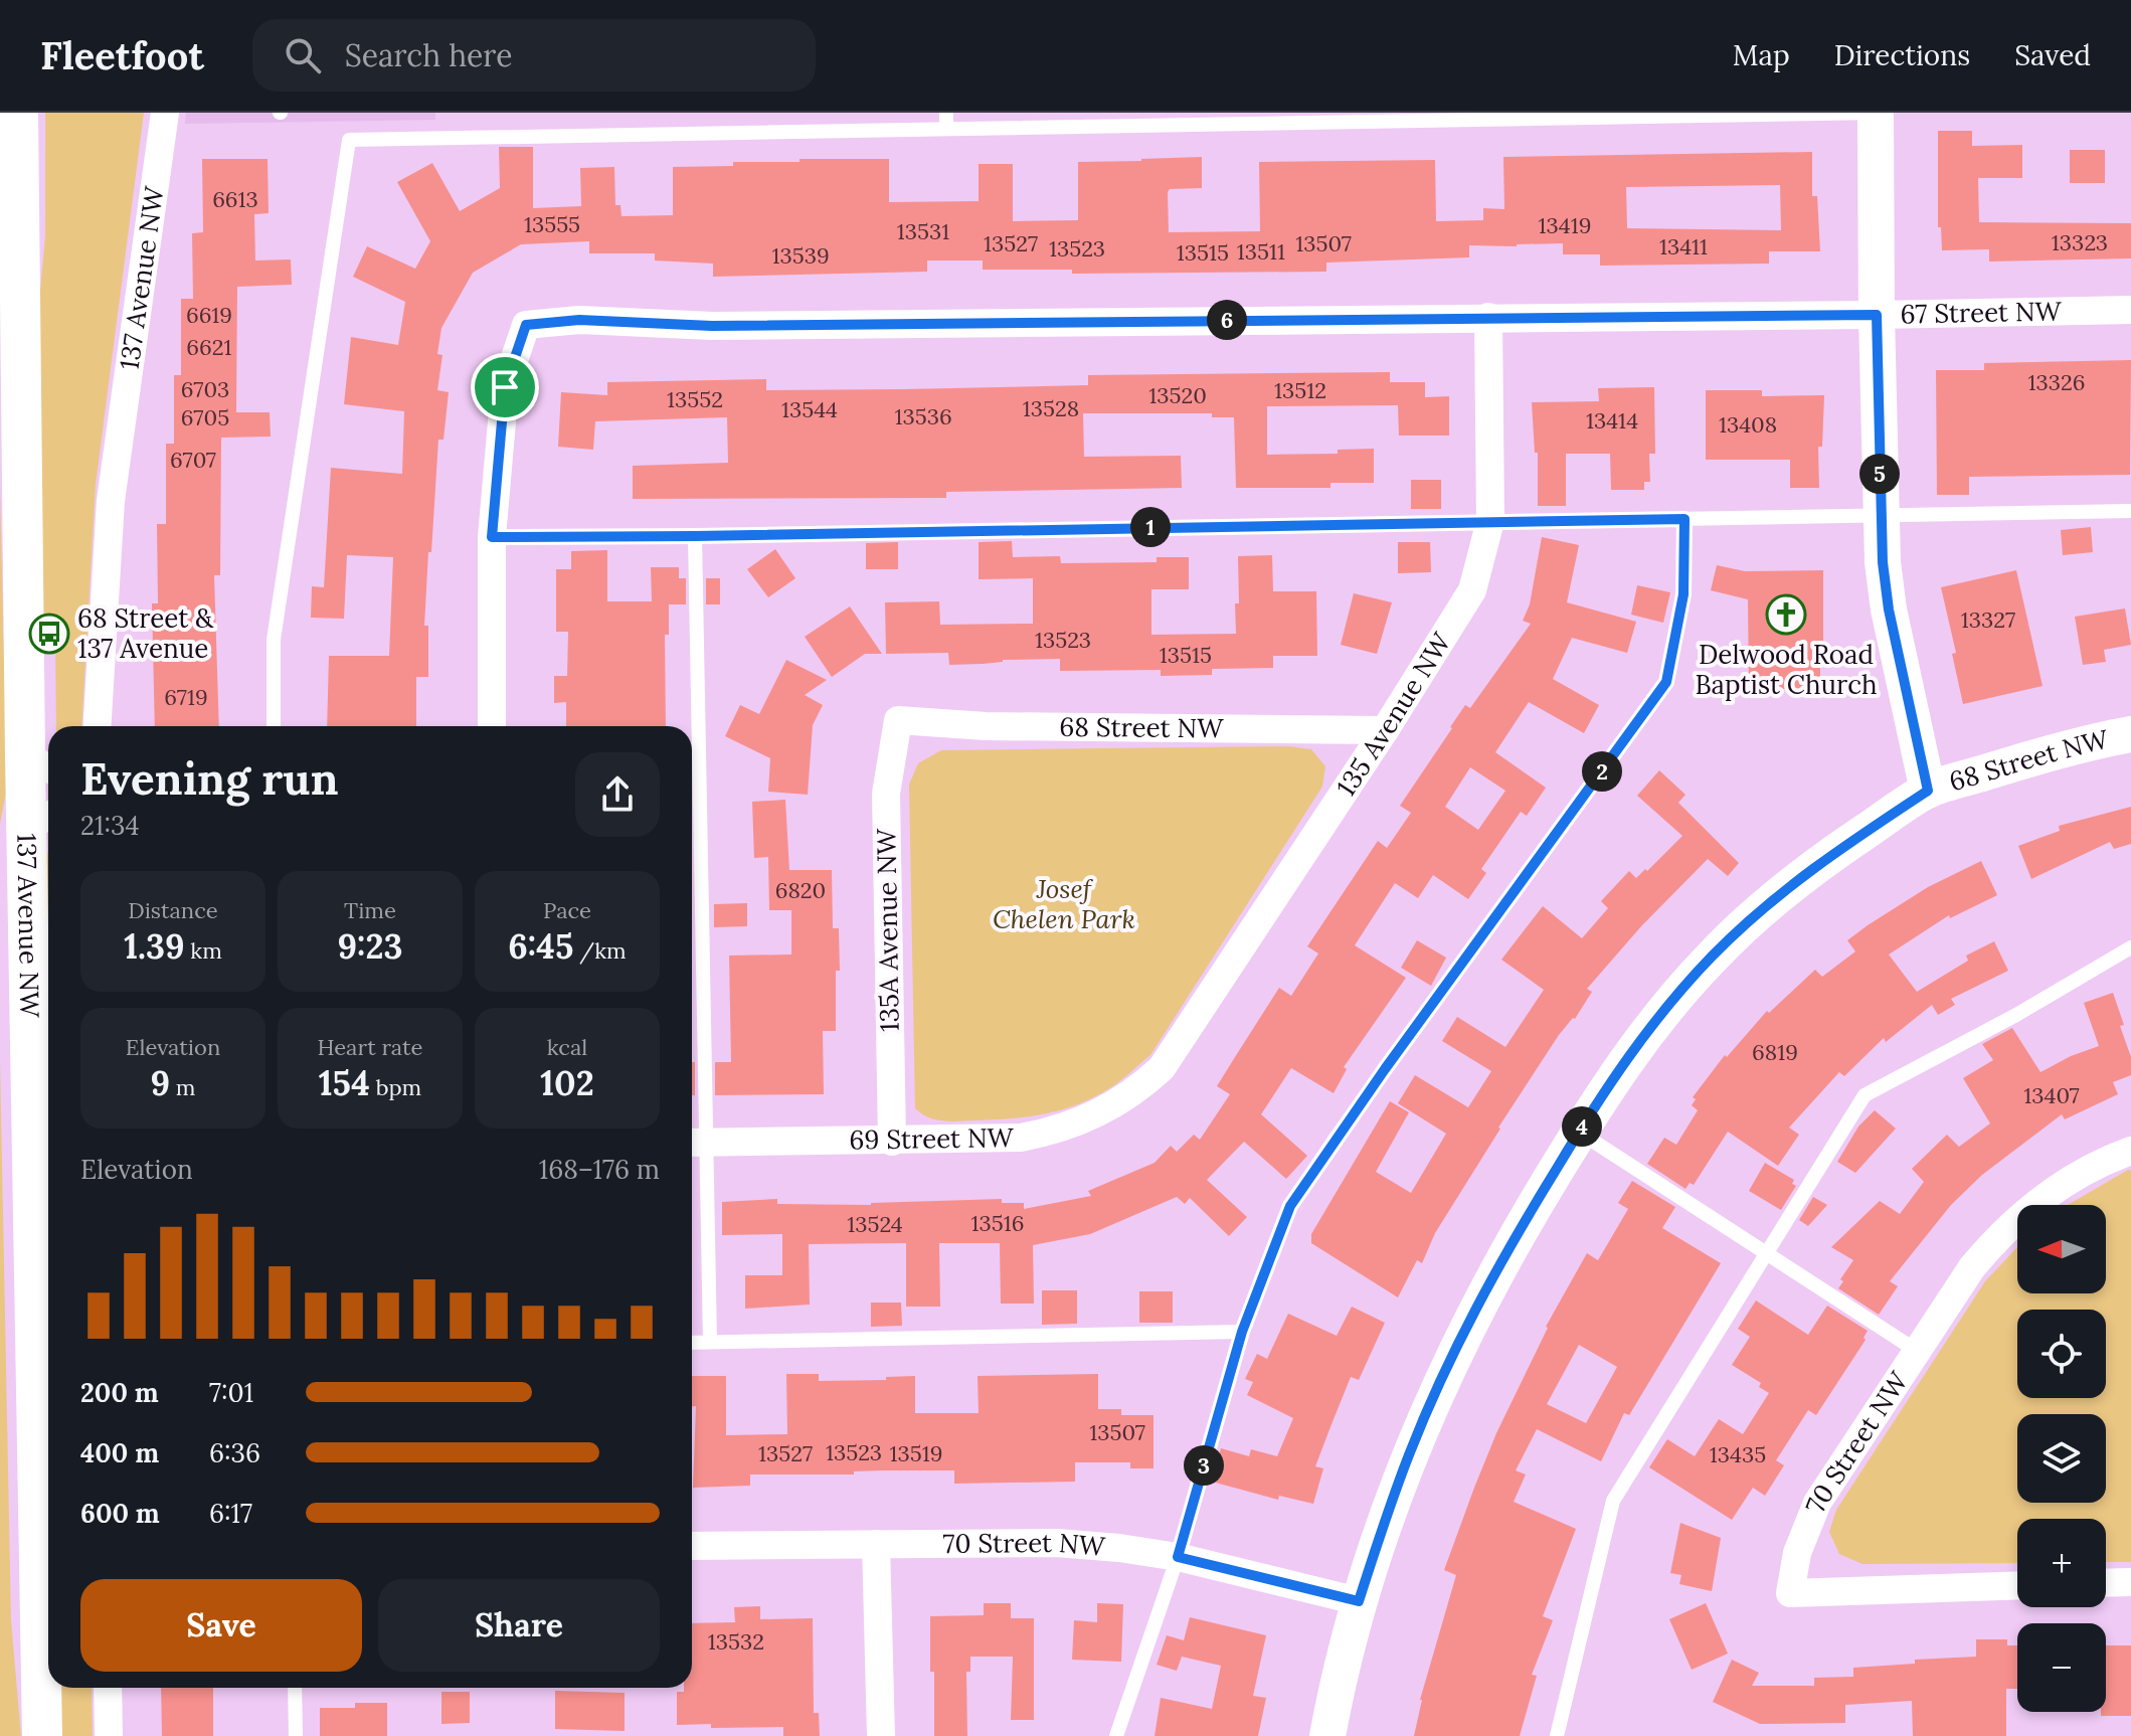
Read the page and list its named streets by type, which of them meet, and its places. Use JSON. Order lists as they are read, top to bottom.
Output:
{
  "streets": {
    "main road": ["137 Avenue NW"],
    "street": [
      "67 Street NW",
      "135 Avenue NW",
      "68 Street NW",
      "135A Avenue NW",
      "69 Street NW",
      "70 Street NW"
    ]
  },
  "crossings": [
    ["67 Street NW", "135 Avenue NW"],
    ["135 Avenue NW", "68 Street NW"],
    ["135 Avenue NW", "69 Street NW"],
    ["68 Street NW", "135A Avenue NW"],
    ["68 Street NW", "70 Street NW"],
    ["135A Avenue NW", "69 Street NW"]
  ],
  "parks": ["Josef Chelen Park"],
  "places": {
    "church": ["Delwood Road Baptist Church"],
    "bus stop": ["68 Street & 137 Avenue"]
  },
  "house_numbers": [
    "6613",
    "13555",
    "13419",
    "13531",
    "13323",
    "13527",
    "13507",
    "13411",
    "13523",
    "13511",
    "13515",
    "13539",
    "6619",
    "6621",
    "13326",
    "6703",
    "13512",
    "13520",
    "13552",
    "13528",
    "13544",
    "13536",
    "6705",
    "13414",
    "13408",
    "6707",
    "13327",
    "13523",
    "13515",
    "6719",
    "6820",
    "6819",
    "13407",
    "13516",
    "13524",
    "13507",
    "13523",
    "13527",
    "13519",
    "13435",
    "13532"
  ],
  "north": "left",
  "page": {
    "header": "Fleetfoot",
    "search": "Search here",
    "nav": ["Map", "Directions", "Saved"],
    "pins": [
      "6",
      "5",
      "1",
      "2",
      "4",
      "3"
    ],
    "heading": ["Evening run", "21:34"],
    "stats": [
      ["Distance", "1.39 km"],
      ["Time", "9:23"],
      ["Pace", "6:45 /km"],
      ["Elevation", "9 m"],
      ["Heart rate", "154 bpm"],
      ["kcal", "102"]
    ],
    "chart": ["Elevation", "168–176 m"],
    "map_buttons": ["+", "−"],
    "list": [
      {
        "name": "200 m",
        "note": "7:01"
      },
      {
        "name": "400 m",
        "note": "6:36"
      },
      {
        "name": "600 m",
        "note": "6:17"
      }
    ],
    "buttons": ["Save", "Share"]
  }
}
